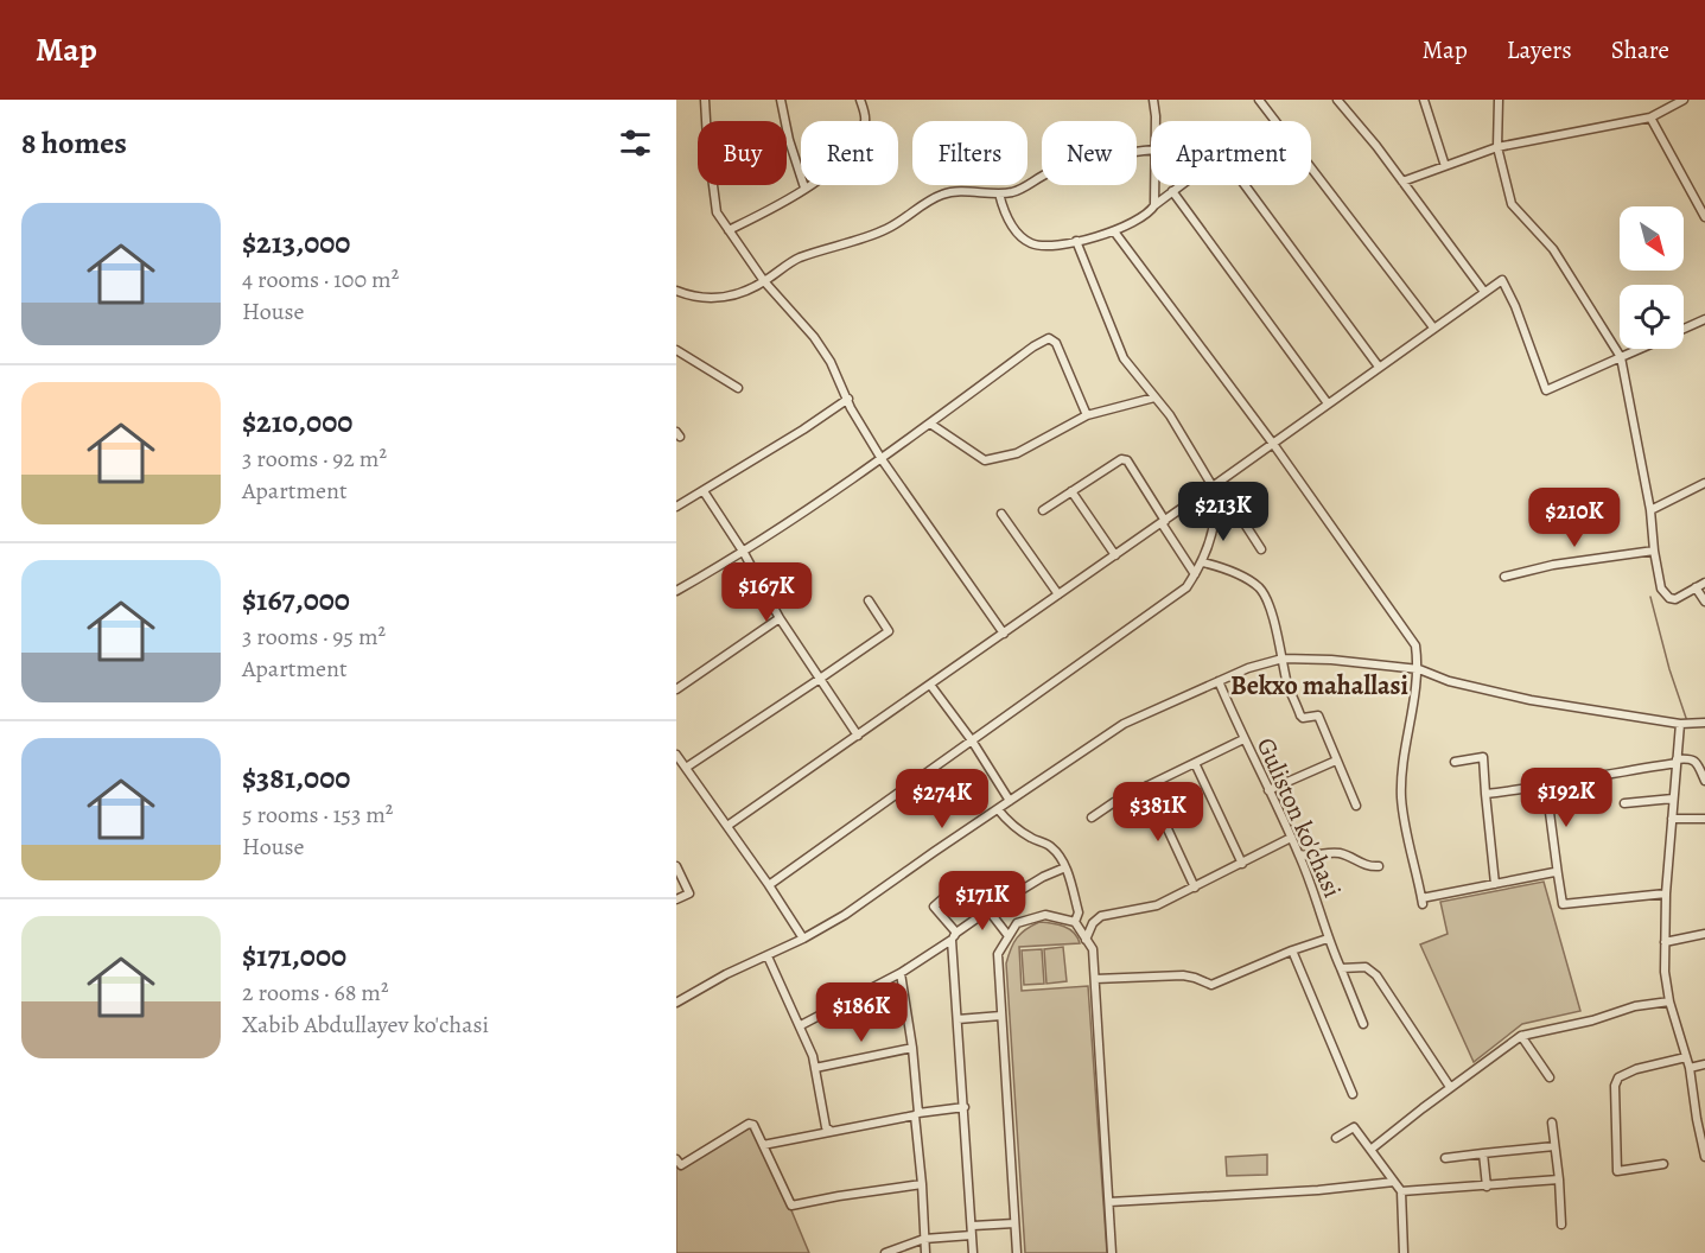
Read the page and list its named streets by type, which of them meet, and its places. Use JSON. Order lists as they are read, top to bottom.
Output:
{
  "streets": {
    "street": ["Guliston ko'chasi"]
  },
  "districts": ["Bekxo mahallasi"],
  "north": "bottom right",
  "page": {
    "header": "Map",
    "nav": ["Map", "Layers", "Share"],
    "heading": "8 homes",
    "chip": [
      "Buy",
      "Rent",
      "Filters",
      "New",
      "Apartment"
    ],
    "list": [
      {
        "name": "$213,000",
        "note": "4 rooms · 100 m² · House"
      },
      {
        "name": "$210,000",
        "note": "3 rooms · 92 m² · Apartment"
      },
      {
        "name": "$167,000",
        "note": "3 rooms · 95 m² · Apartment"
      },
      {
        "name": "$381,000",
        "note": "5 rooms · 153 m² · House"
      },
      {
        "name": "$171,000",
        "note": "2 rooms · 68 m² · Xabib Abdullayev ko'chasi"
      }
    ],
    "price": [
      "$213K",
      "$210K",
      "$167K",
      "$192K",
      "$274K",
      "$381K",
      "$171K",
      "$186K"
    ]
  }
}
